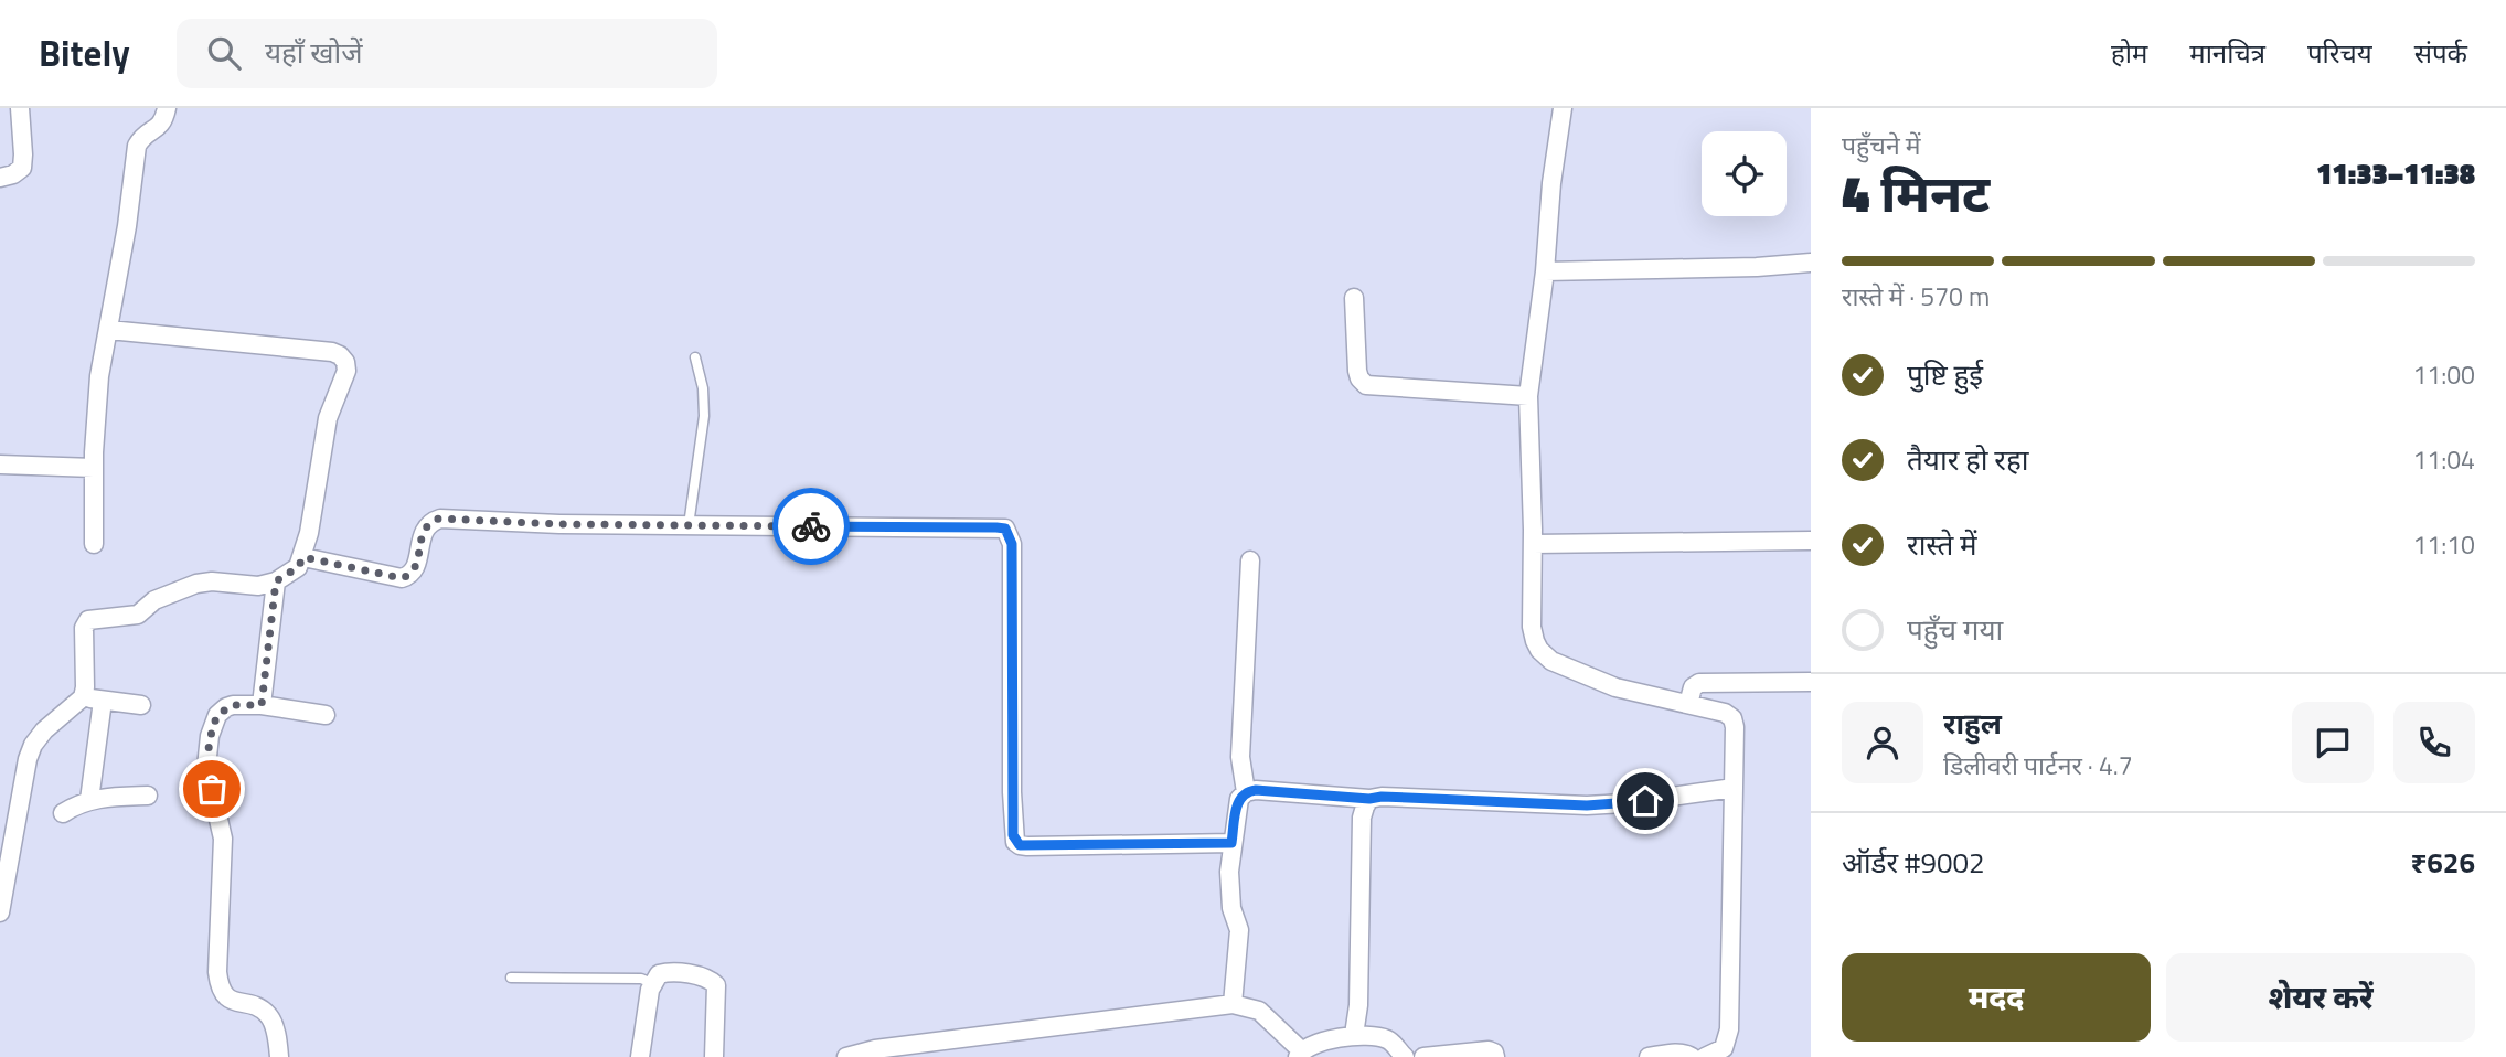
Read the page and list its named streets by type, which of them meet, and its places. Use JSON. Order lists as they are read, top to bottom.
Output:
{
  "page": {
    "header": "Bitely",
    "search": "यहाँ खोजें",
    "nav": [
      "होम",
      "मानचित्र",
      "परिचय",
      "संपर्क"
    ],
    "heading": ["4 मिनट", "पहुँचने में", "11:33–11:38"],
    "panel": [
      "राहुल",
      "डिलीवरी पार्टनर · 4.7",
      "ऑर्डर #9002",
      "₹626"
    ],
    "bar": "रास्ते में · 570 m",
    "list": [
      ["पुष्टि हुई", "11:00"],
      ["तैयार हो रहा", "11:04"],
      ["रास्ते में", "11:10"],
      "पहुँच गया"
    ],
    "buttons": ["मदद", "शेयर करें"]
  }
}
